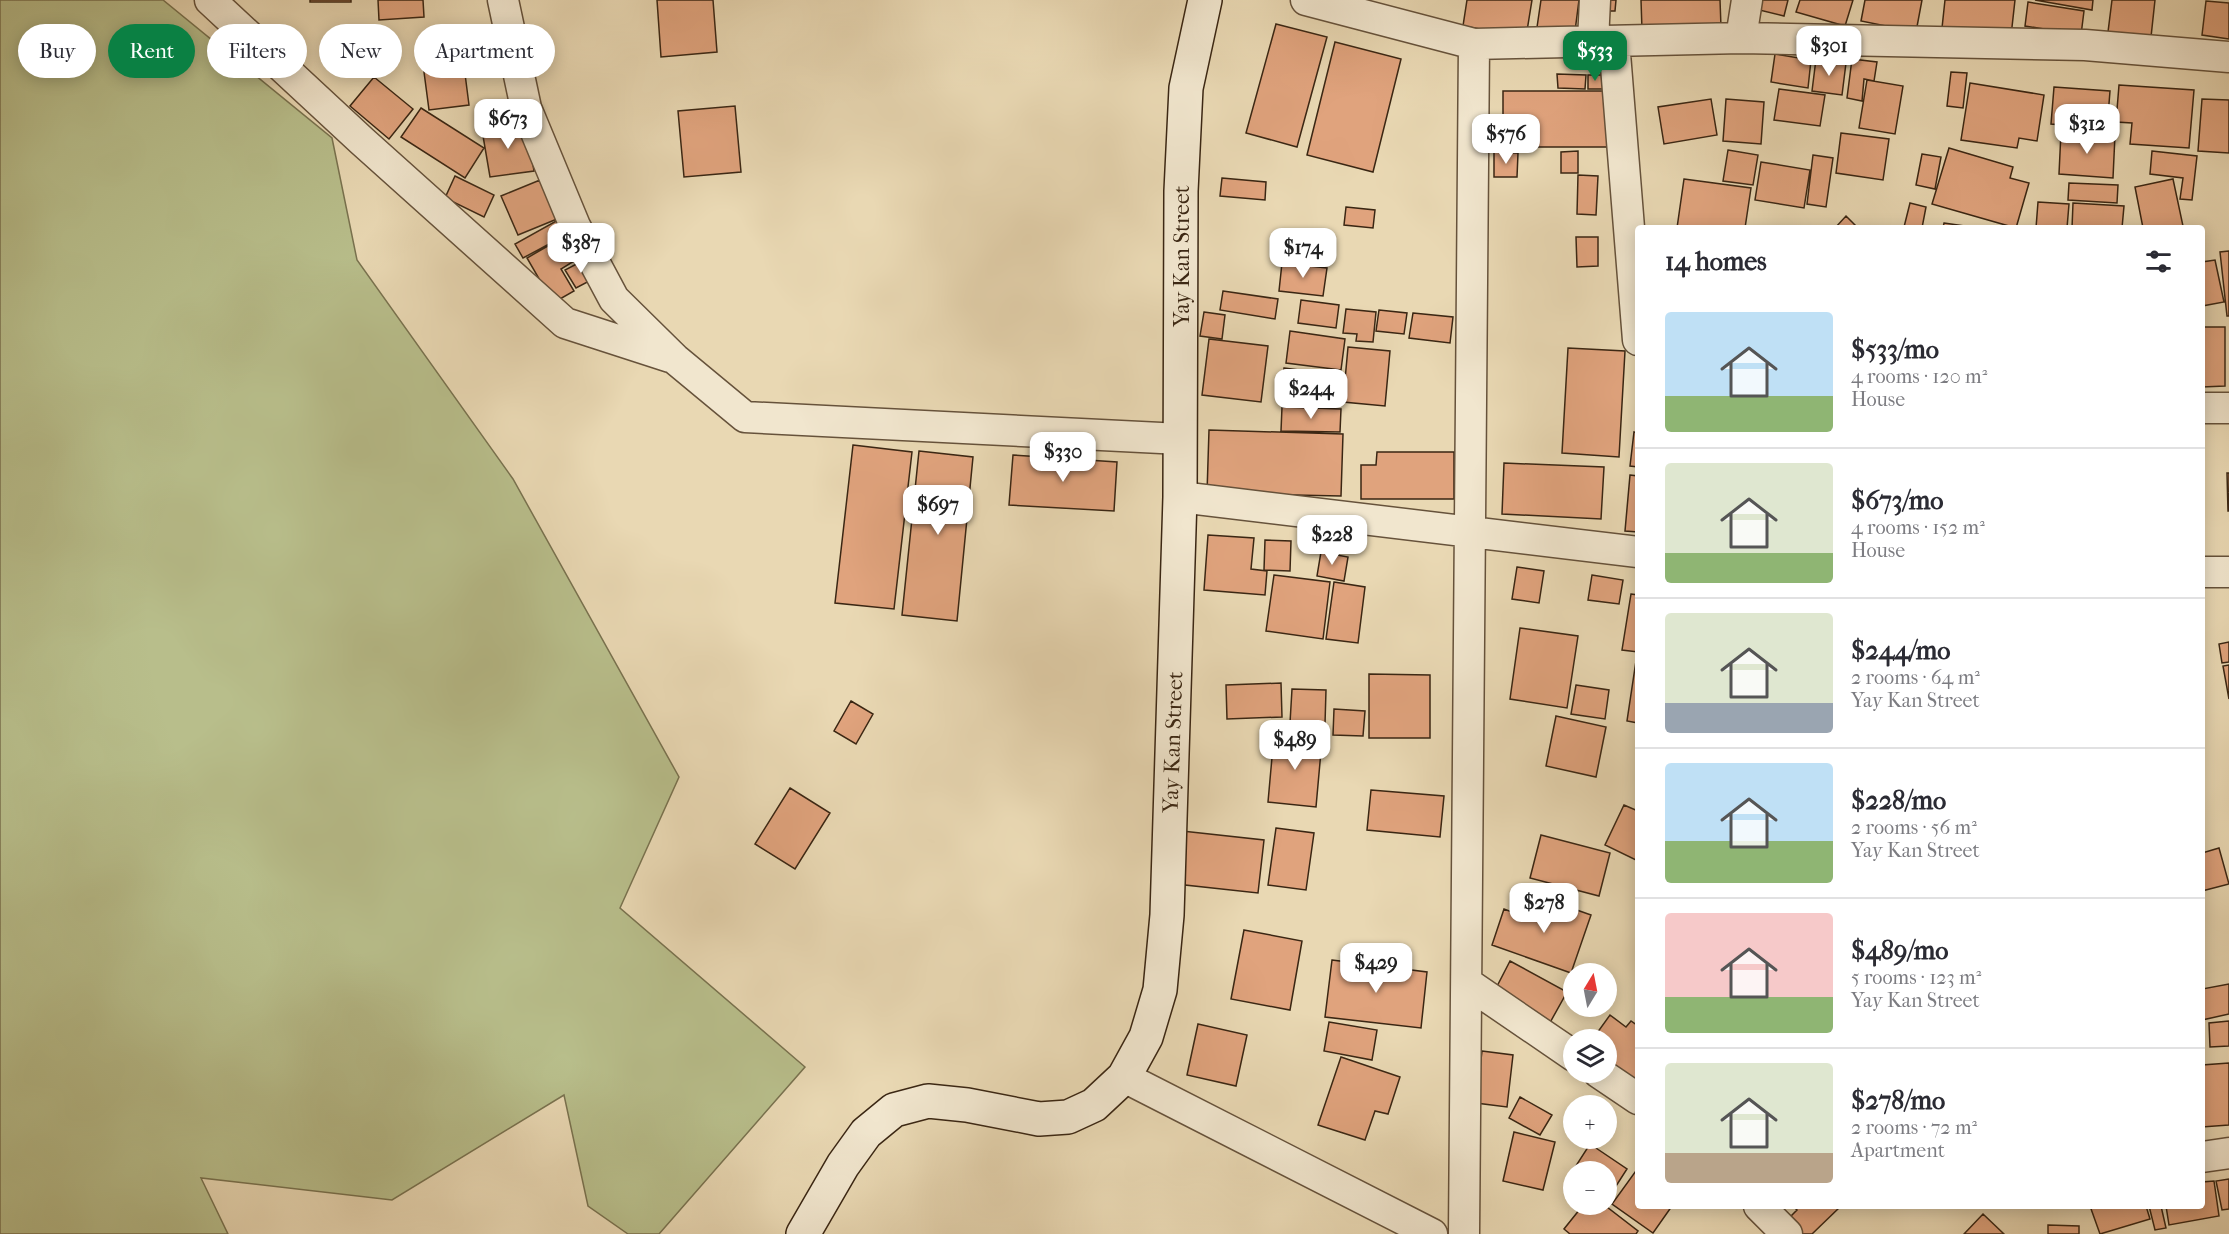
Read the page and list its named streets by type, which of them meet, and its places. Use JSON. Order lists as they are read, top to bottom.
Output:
{
  "streets": {
    "main road": ["Yay Kan Street"]
  },
  "north": "top",
  "page": {
    "chip": [
      "Buy",
      "Rent",
      "Filters",
      "New",
      "Apartment"
    ],
    "price": [
      "$301",
      "$533",
      "$673",
      "$312",
      "$576",
      "$387",
      "$174",
      "$244",
      "$330",
      "$697",
      "$228",
      "$489",
      "$278",
      "$429"
    ],
    "heading": "14 homes",
    "list": [
      {
        "name": "$533/mo",
        "note": "4 rooms · 120 m² · House"
      },
      {
        "name": "$673/mo",
        "note": "4 rooms · 152 m² · House"
      },
      {
        "name": "$244/mo",
        "note": "2 rooms · 64 m² · Yay Kan Street"
      },
      {
        "name": "$228/mo",
        "note": "2 rooms · 56 m² · Yay Kan Street"
      },
      {
        "name": "$489/mo",
        "note": "5 rooms · 123 m² · Yay Kan Street"
      },
      {
        "name": "$278/mo",
        "note": "2 rooms · 72 m² · Apartment"
      }
    ],
    "map_buttons": ["+", "−"]
  }
}
